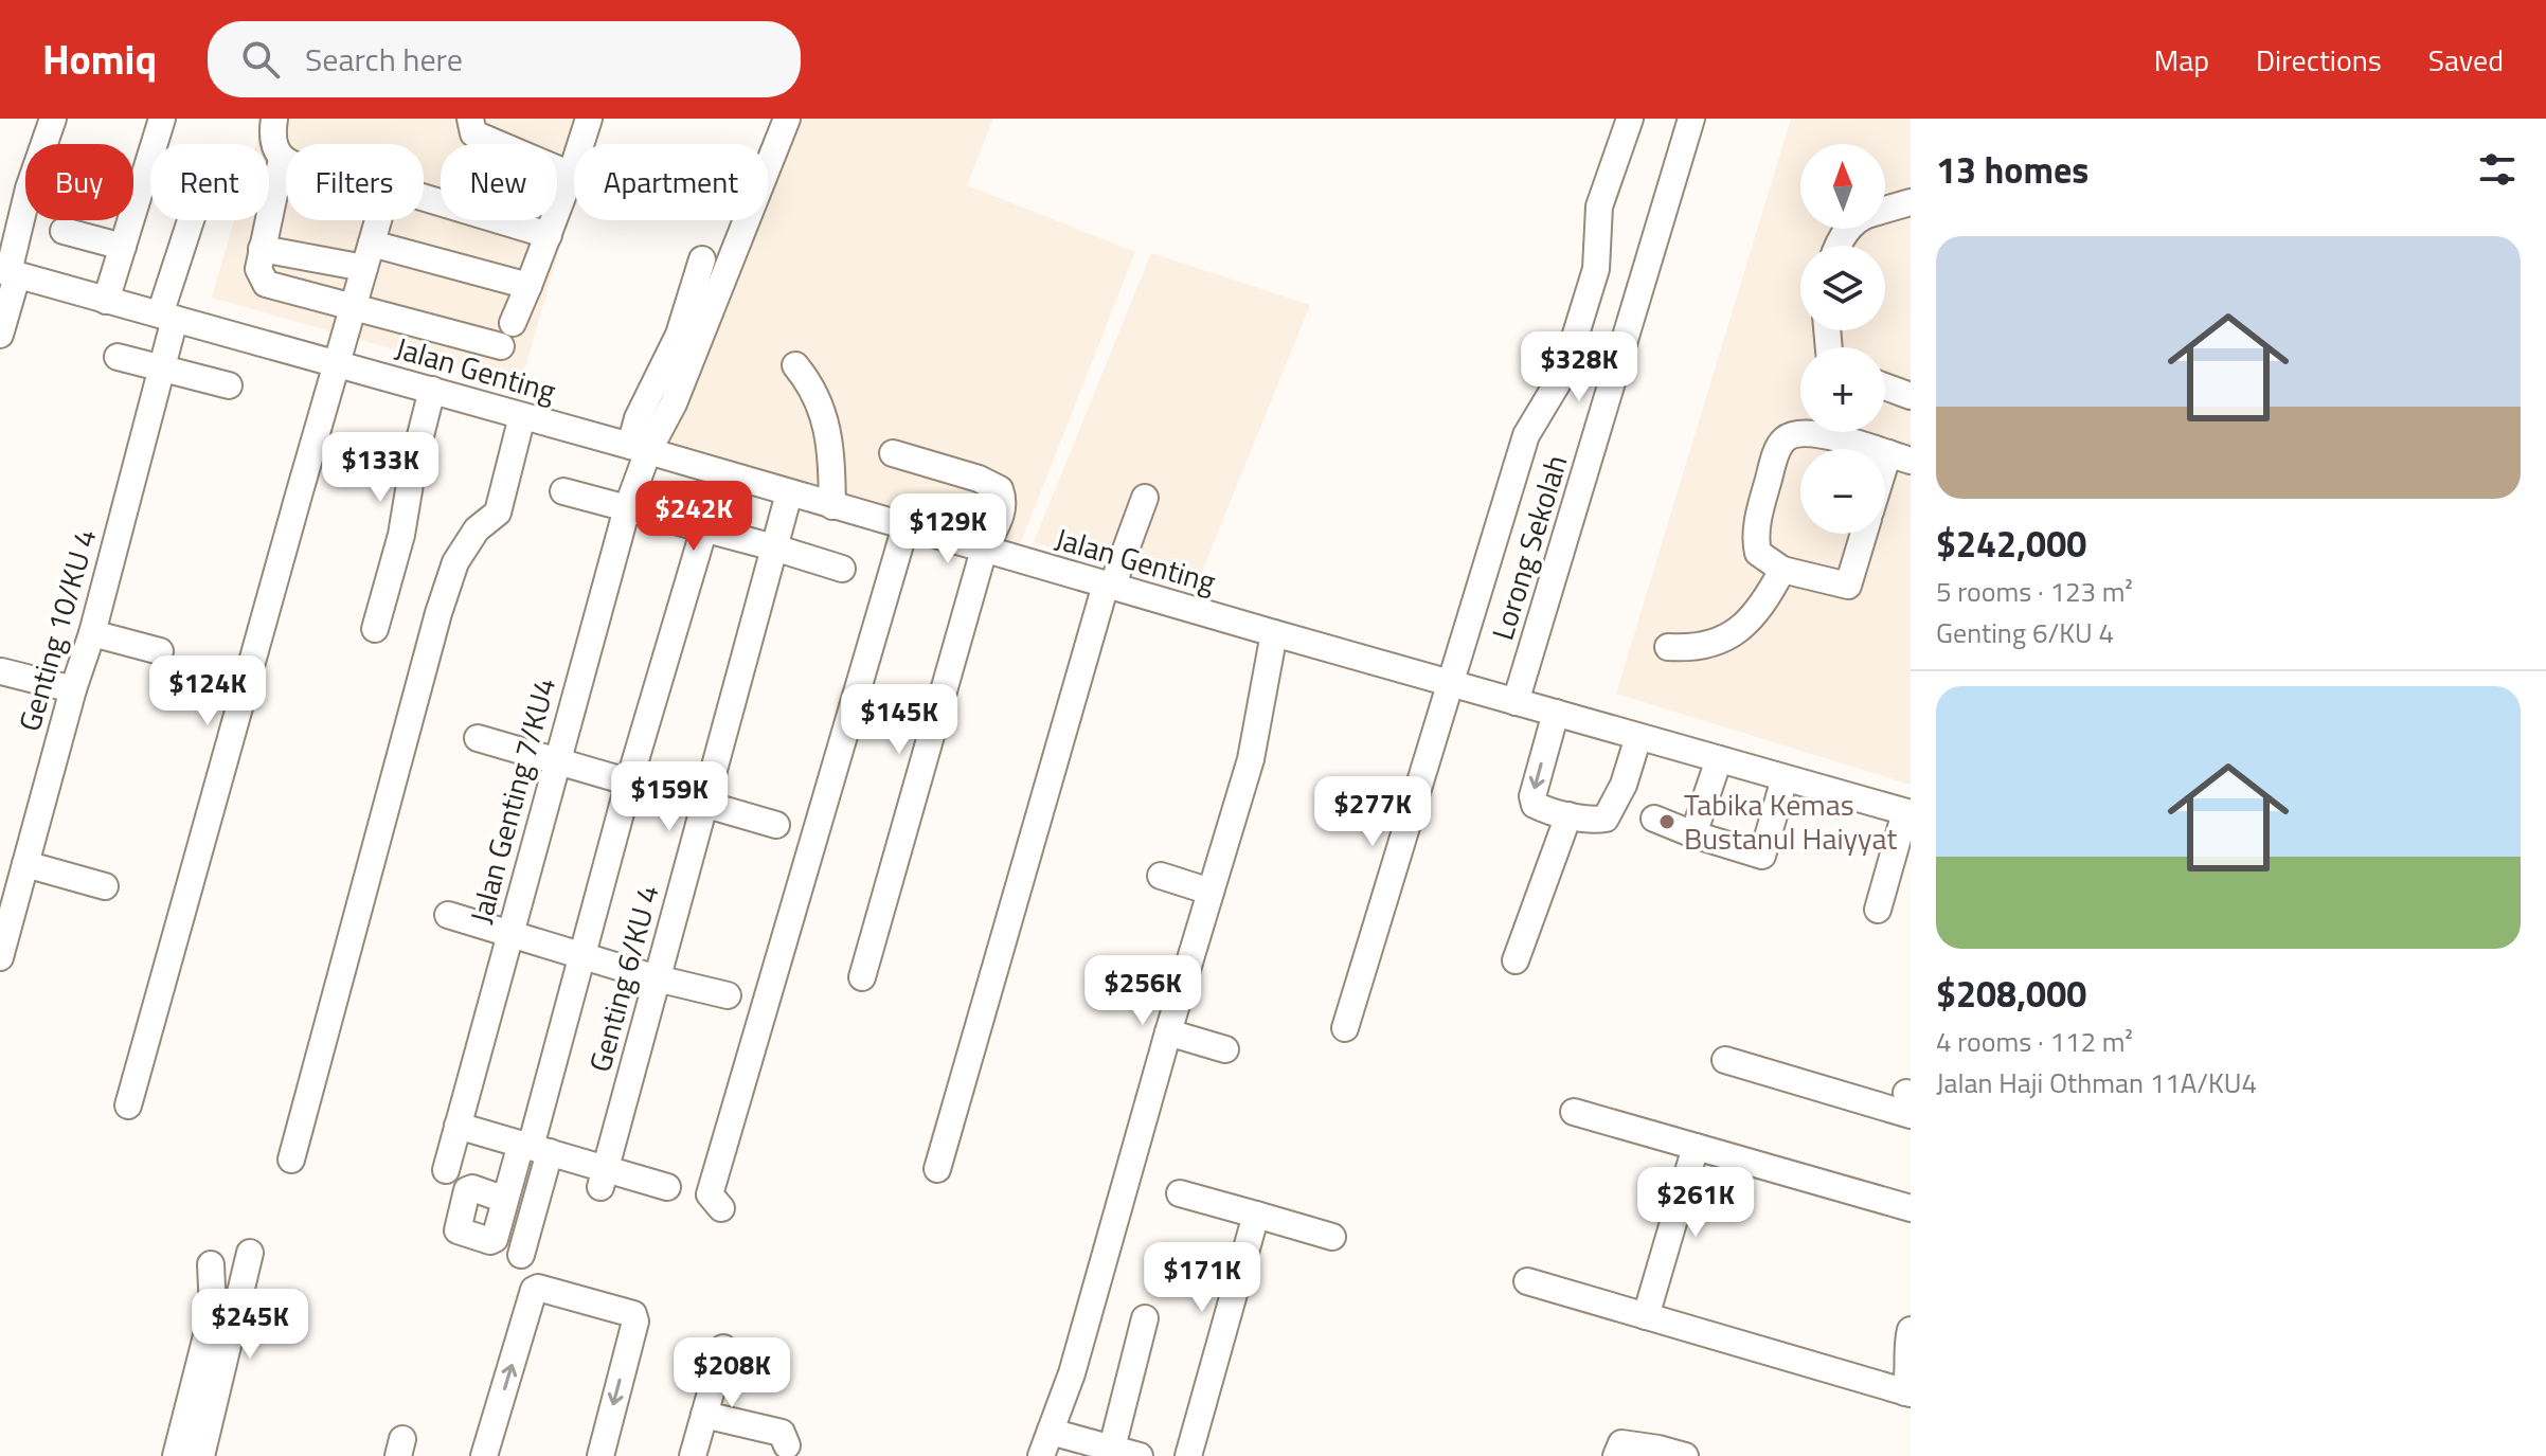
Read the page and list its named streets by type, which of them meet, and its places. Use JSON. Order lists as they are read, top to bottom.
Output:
{
  "streets": {
    "street": [
      "Jalan Genting",
      "Lorong Sekolah",
      "Genting 10/KU 4",
      "Jalan Genting 7/KU4",
      "Genting 6/KU 4"
    ]
  },
  "crossings": [
    ["Jalan Genting", "Lorong Sekolah"],
    ["Jalan Genting", "Genting 10/KU 4"],
    ["Jalan Genting", "Jalan Genting 7/KU4"],
    ["Jalan Genting", "Genting 6/KU 4"]
  ],
  "places": ["Tabika Kemas Bustanul Haiyyat"],
  "north": "top",
  "page": {
    "header": "Homiq",
    "search": "Search here",
    "nav": ["Map", "Directions", "Saved"],
    "heading": "13 homes",
    "map_buttons": ["+", "−"],
    "chip": [
      "Buy",
      "Rent",
      "Filters",
      "New",
      "Apartment"
    ],
    "list": [
      {
        "name": "$242,000",
        "note": "5 rooms · 123 m² · Genting 6/KU 4"
      },
      {
        "name": "$208,000",
        "note": "4 rooms · 112 m² · Jalan Haji Othman 11A/KU4"
      }
    ],
    "price": [
      "$328K",
      "$133K",
      "$242K",
      "$129K",
      "$124K",
      "$145K",
      "$159K",
      "$277K",
      "$256K",
      "$261K",
      "$171K",
      "$245K",
      "$208K"
    ]
  }
}
